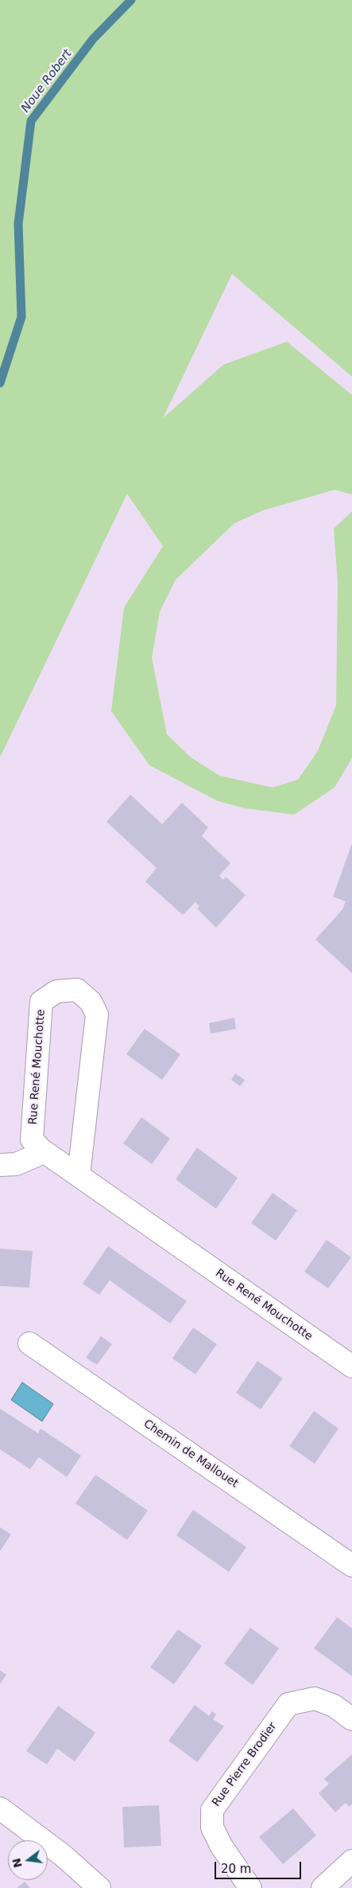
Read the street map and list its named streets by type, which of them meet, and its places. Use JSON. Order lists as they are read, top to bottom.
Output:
{
  "streets": {
    "street": ["Rue René Mouchotte", "Chemin de Mallouet", "Rue Pierre Brodier"]
  },
  "water": ["Noue Robert"],
  "scale_bar": "20 m",
  "north": "left"
}
